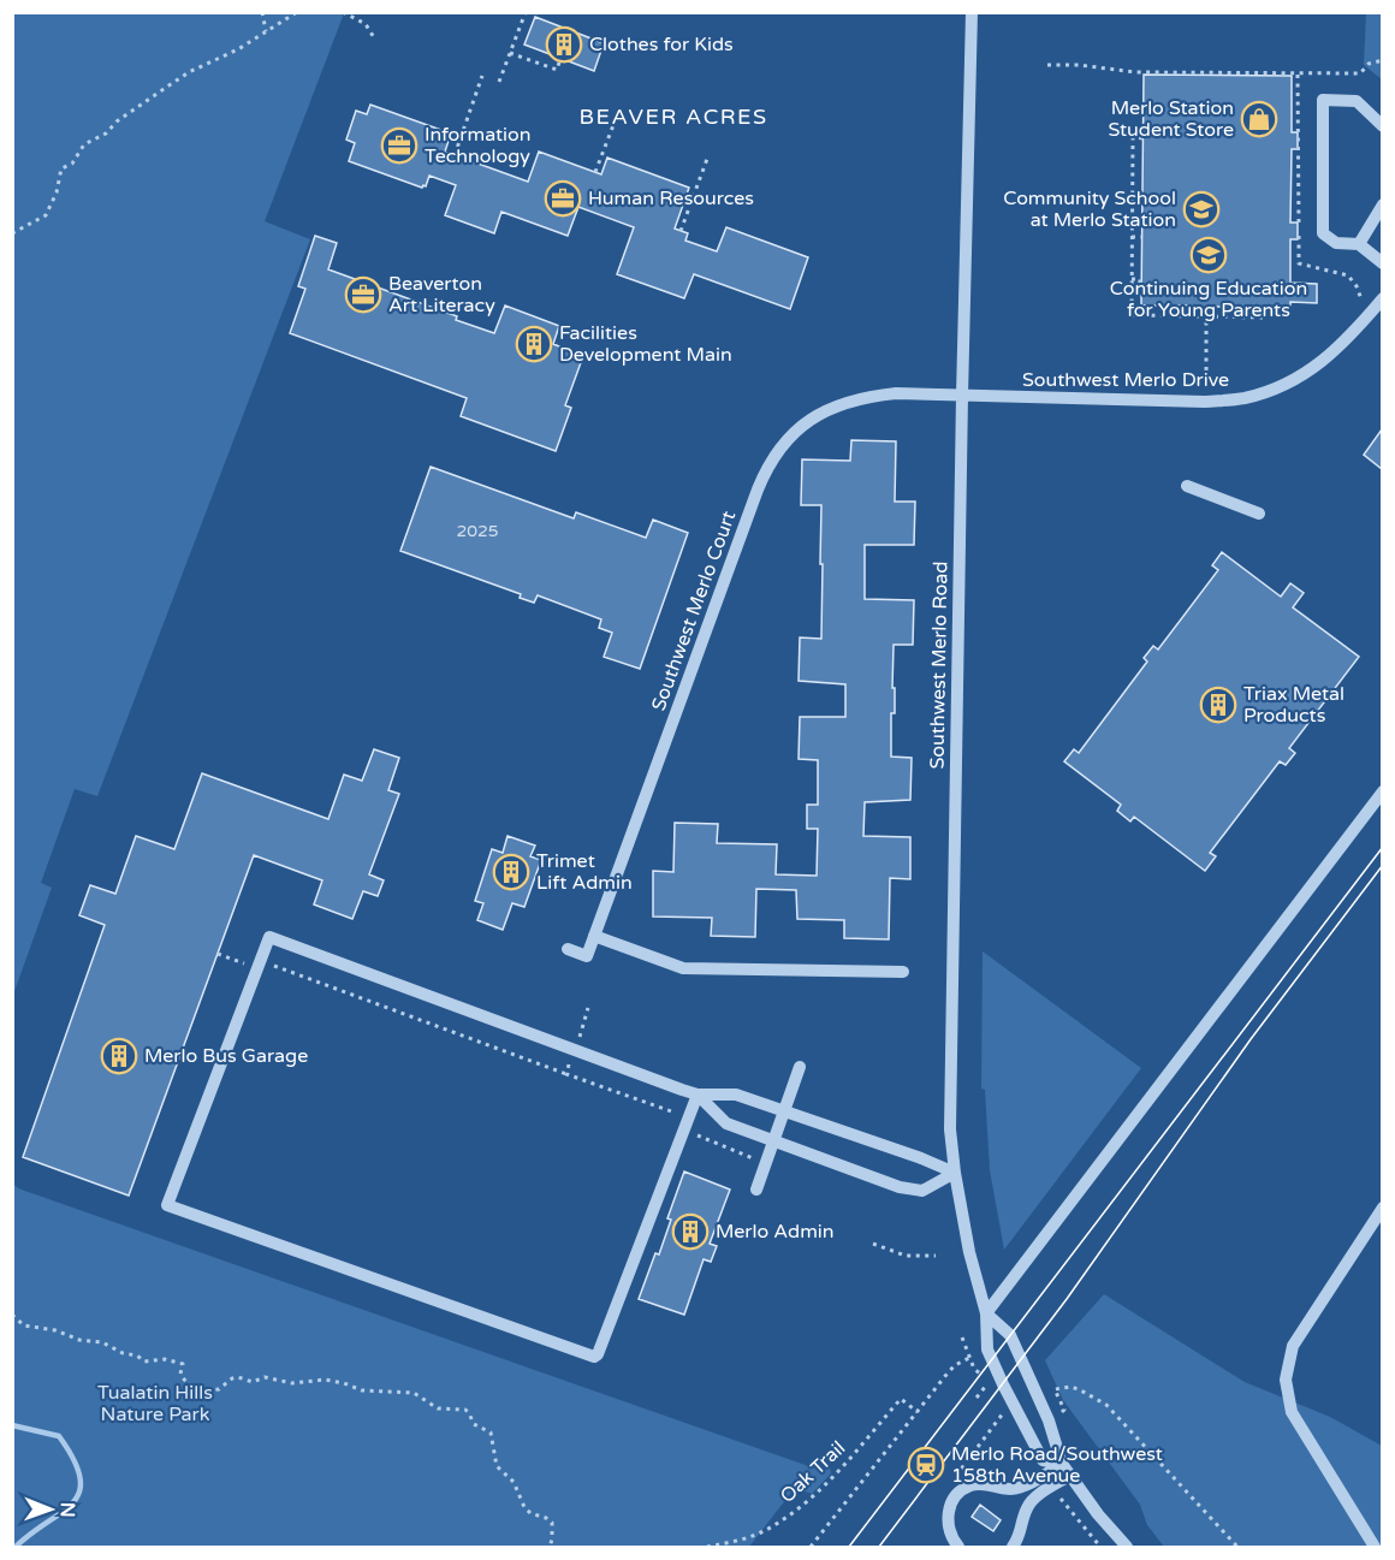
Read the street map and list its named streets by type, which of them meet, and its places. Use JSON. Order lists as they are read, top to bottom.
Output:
{
  "streets": {
    "street": ["Southwest Merlo Drive", "Southwest Merlo Court", "Southwest Merlo Road"],
    "path": ["Oak Trail"]
  },
  "crossings": [
    ["Southwest Merlo Drive", "Southwest Merlo Court"],
    ["Southwest Merlo Drive", "Southwest Merlo Road"],
    ["Southwest Merlo Court", "Southwest Merlo Road"]
  ],
  "districts": ["BEAVER ACRES"],
  "parks": ["Tualatin Hills Nature Park"],
  "places": {
    "building": [
      "Clothes for Kids",
      "Facilities Development Main",
      "Triax Metal Products",
      "Trimet Lift Admin",
      "Merlo Bus Garage",
      "Merlo Admin"
    ],
    "shop": ["Merlo Station Student Store"],
    "office": ["Information Technology", "Human Resources", "Beaverton Art Literacy"],
    "school or university": ["Community School at Merlo Station", "Continuing Education for Young Parents"],
    "station": ["Merlo Road/Southwest 158th Avenue"]
  },
  "house_numbers": ["2025"],
  "north": "right"
}
